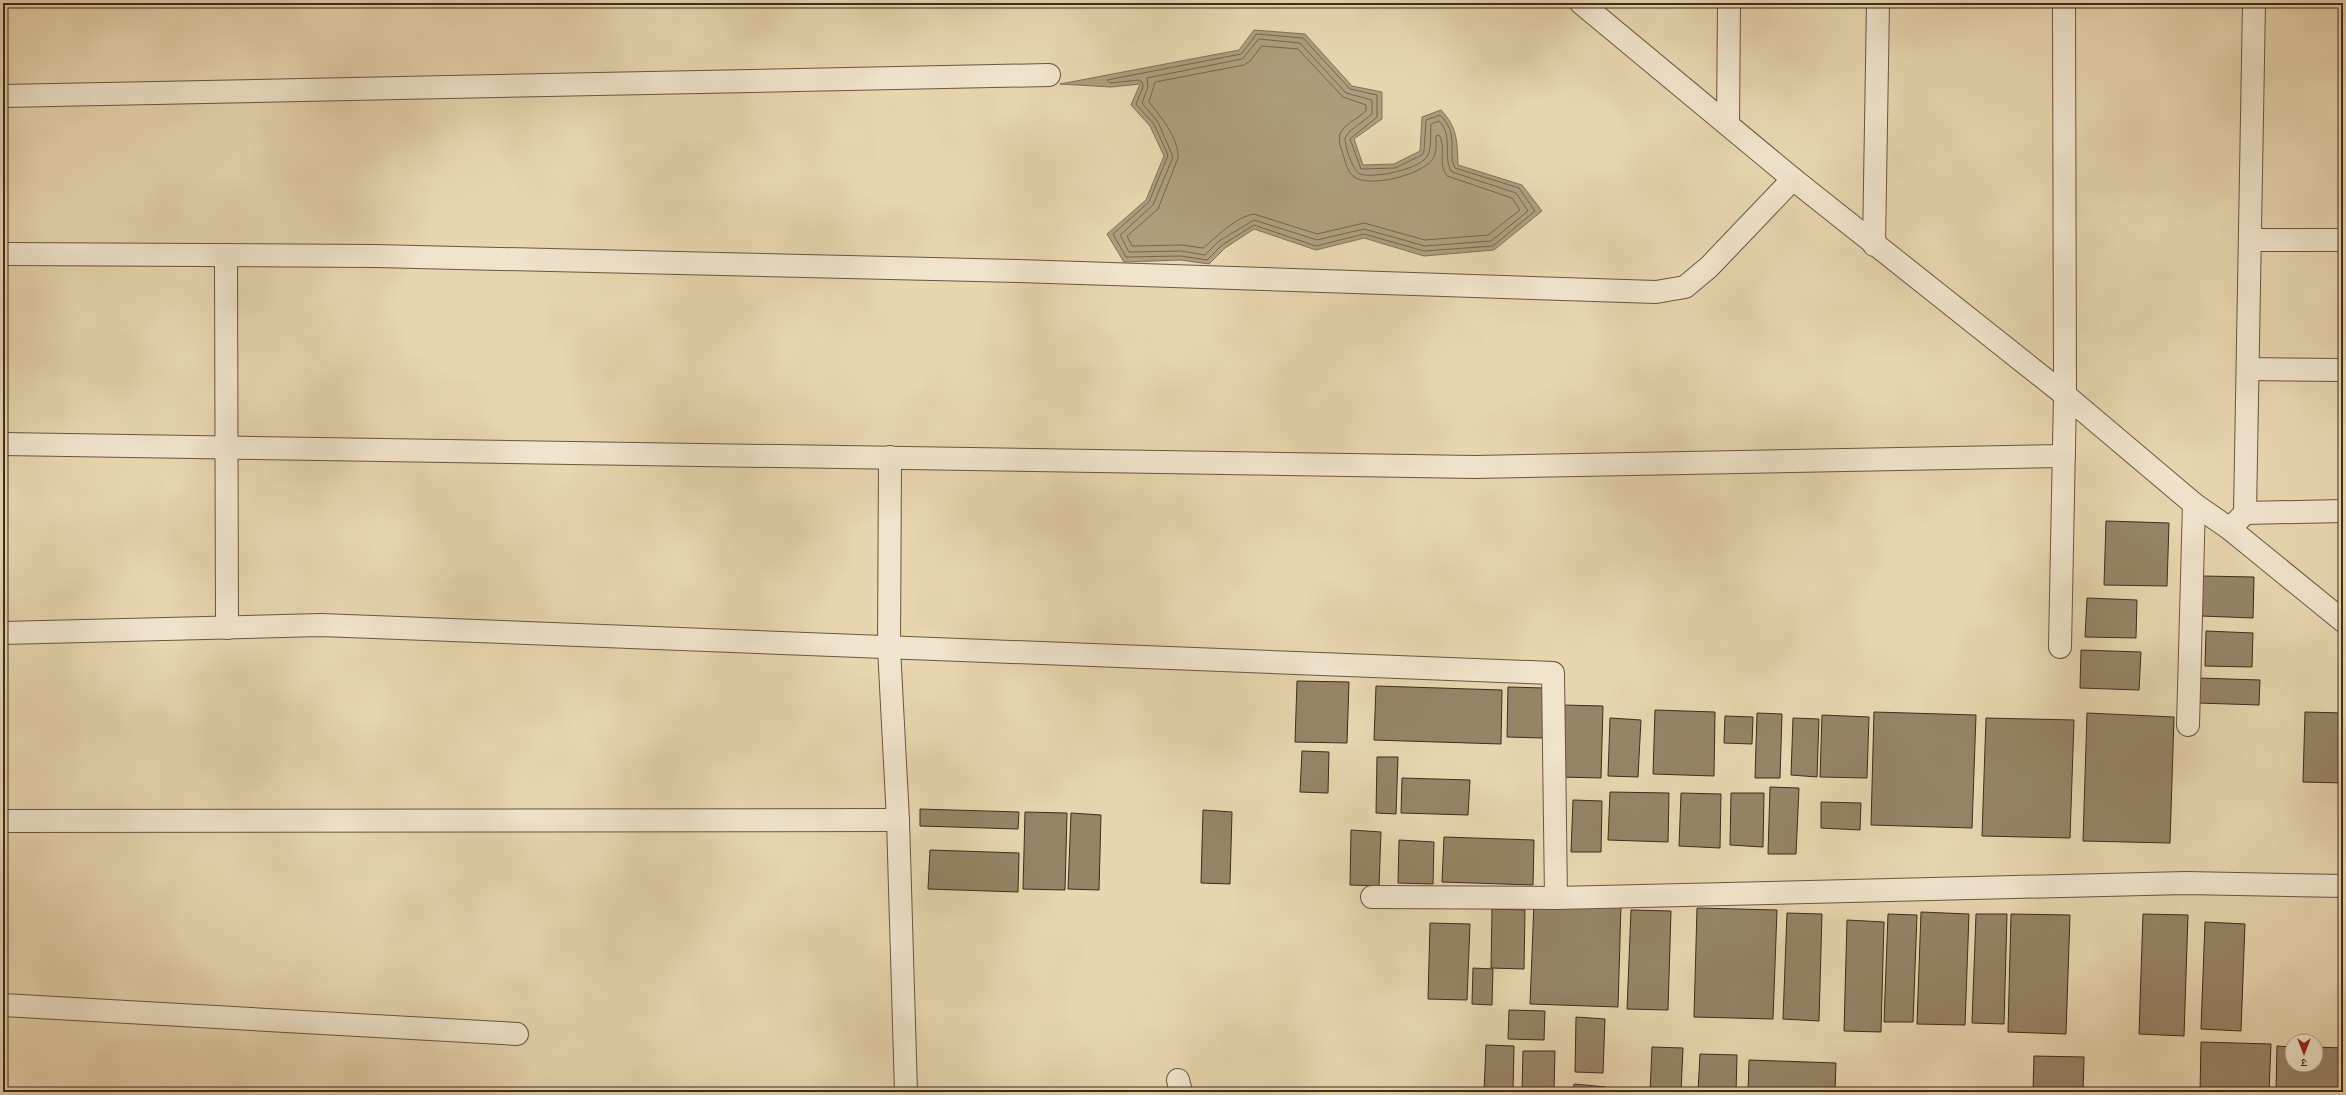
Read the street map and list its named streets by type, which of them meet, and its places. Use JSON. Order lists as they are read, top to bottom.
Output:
{
  "north": "bottom"
}
